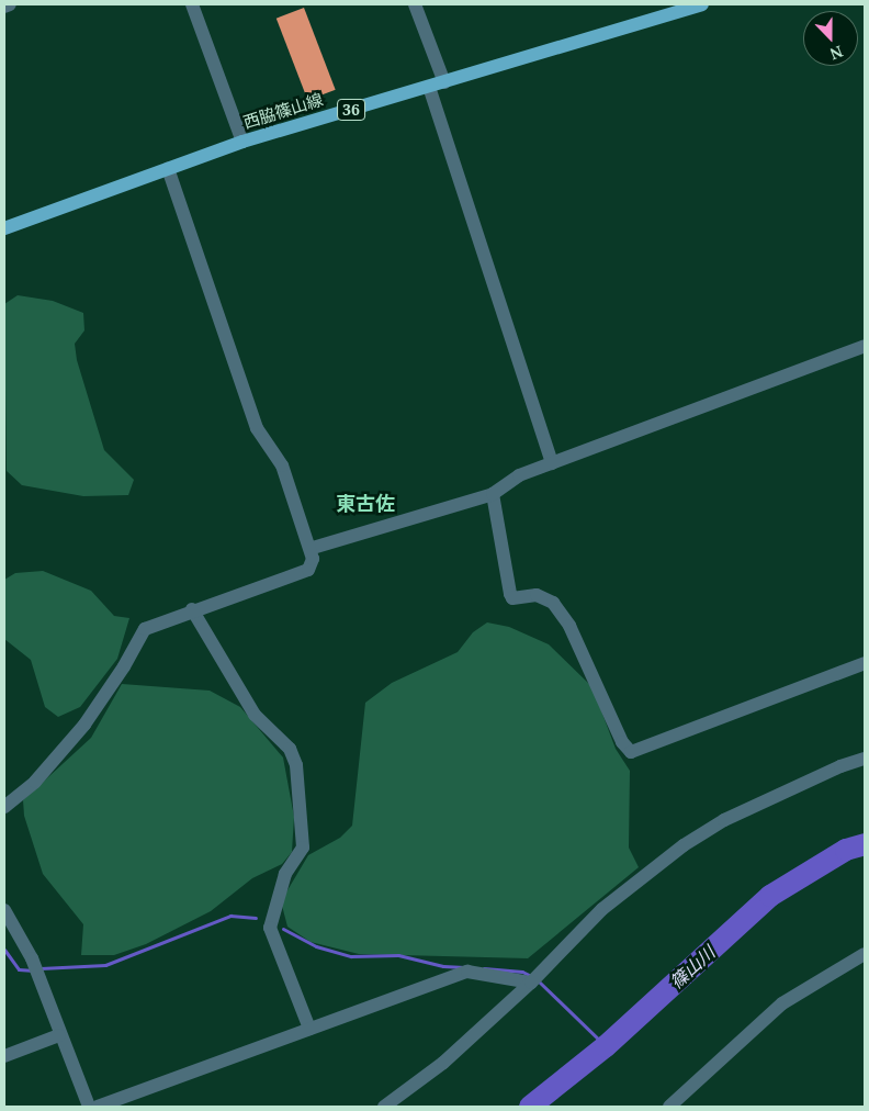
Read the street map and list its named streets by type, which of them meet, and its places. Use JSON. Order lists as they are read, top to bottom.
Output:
{
  "streets": {
    "main road": ["36", "西脇篠山線"]
  },
  "districts": ["東古佐"],
  "water": ["篠山川"],
  "north": "bottom"
}
